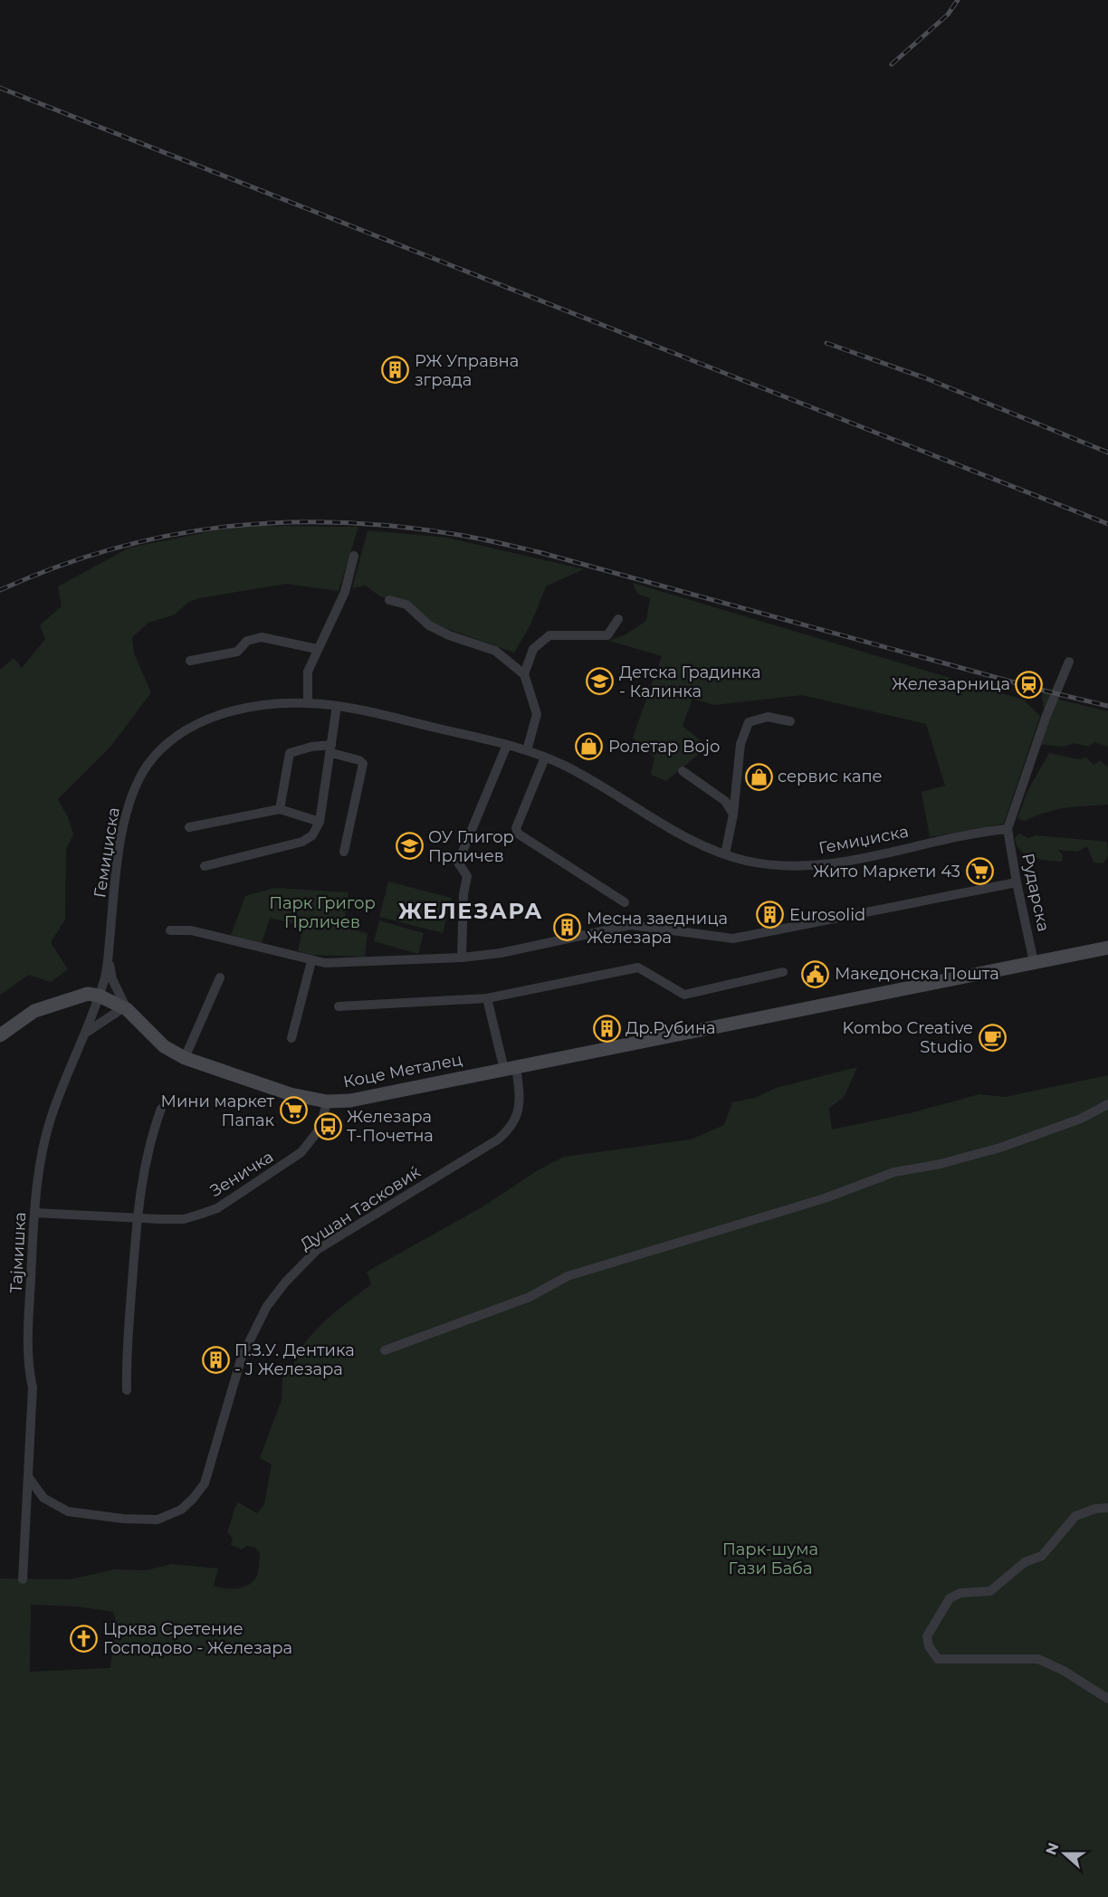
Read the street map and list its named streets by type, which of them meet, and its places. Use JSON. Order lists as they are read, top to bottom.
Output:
{
  "streets": {
    "street": [
      "Гемиџиска",
      "Рударска",
      "Коце Металец",
      "Зеничка",
      "Душан Тасковиќ",
      "Тајмишка"
    ]
  },
  "crossings": [
    ["Гемиџиска", "Рударска"],
    ["Гемиџиска", "Коце Металец"],
    ["Гемиџиска", "Тајмишка"],
    ["Рударска", "Коце Металец"],
    ["Коце Металец", "Зеничка"],
    ["Коце Металец", "Душан Тасковиќ"],
    ["Коце Металец", "Тајмишка"],
    ["Зеничка", "Тајмишка"],
    ["Душан Тасковиќ", "Тајмишка"]
  ],
  "districts": ["ЖЕЛЕЗАРА"],
  "parks": ["Парк Григор Прличев", "Парк-шума Гази Баба"],
  "places": {
    "building": [
      "РЖ Управна зграда",
      "Eurosolid",
      "Месна заедница Железара",
      "Др.Рубина",
      "П.З.У. Дентика - Ј Железара"
    ],
    "school or university": ["Детска Градинка - Калинка", "ОУ Глигор Прличев"],
    "station": ["Железарница"],
    "shop": ["Ролетар Војо", "сервис капе"],
    "supermarket": ["Жито Маркети 43", "Мини маркет Папак"],
    "public building": ["Македонска Пошта"],
    "cafe": ["Kombo Creative Studio"],
    "bus stop": ["Железара Т-Почетна"],
    "church": ["Црква Сретение Господово - Железара"]
  },
  "north": "left"
}
